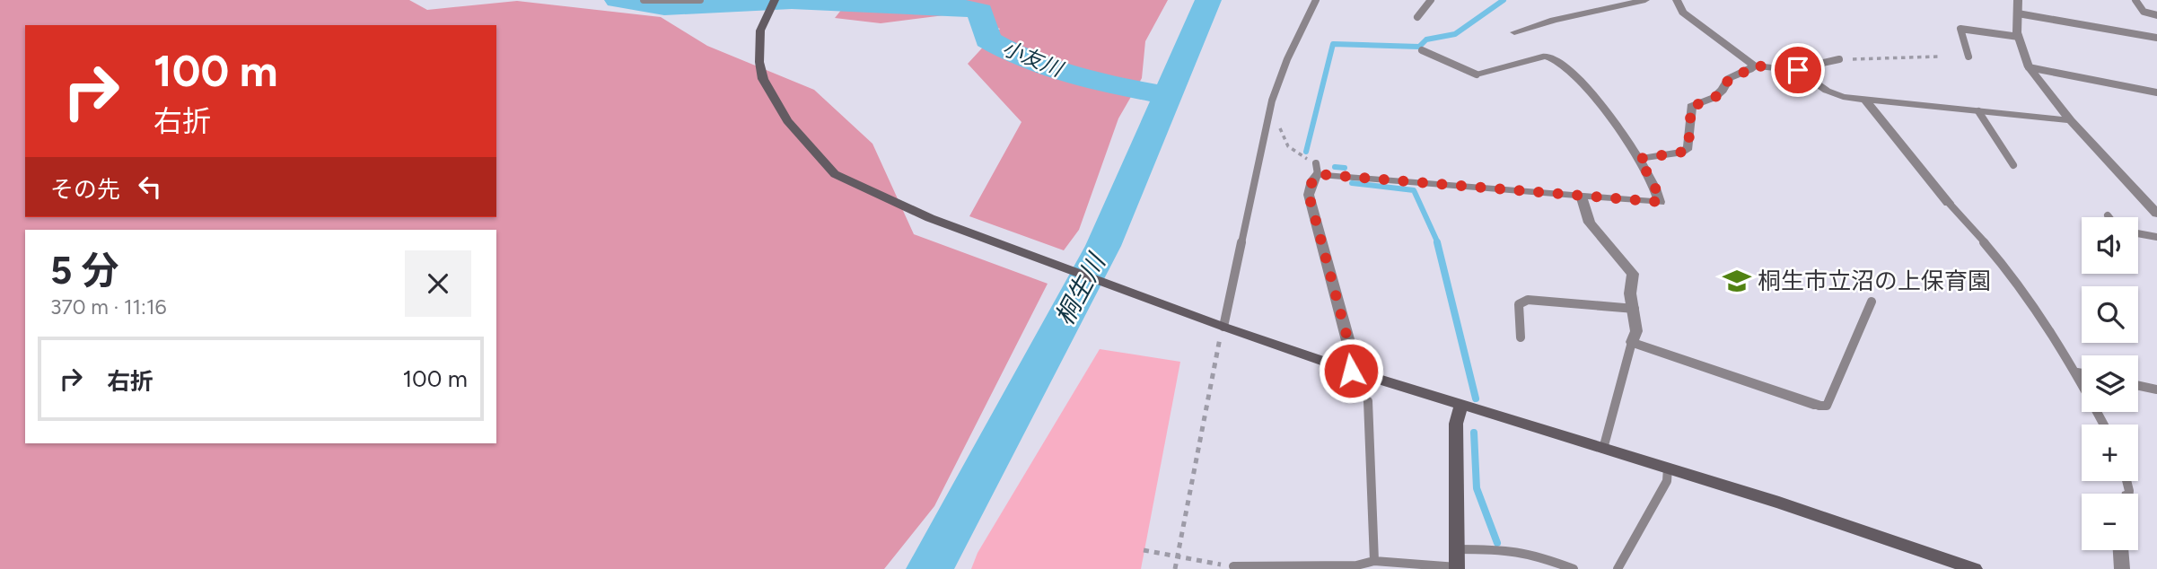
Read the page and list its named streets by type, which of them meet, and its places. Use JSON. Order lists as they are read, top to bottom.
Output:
{
  "water": ["小友川", "桐生川"],
  "places": {
    "school or university": ["桐生市立沼の上保育園"]
  },
  "page": {
    "turn": ["100 m", "右折"],
    "then": "その先",
    "map_buttons": ["+", "−"],
    "heading": ["5 分", "370 m · 11:16"],
    "list": [
      {
        "name": "右折",
        "value": "100 m"
      }
    ]
  }
}
